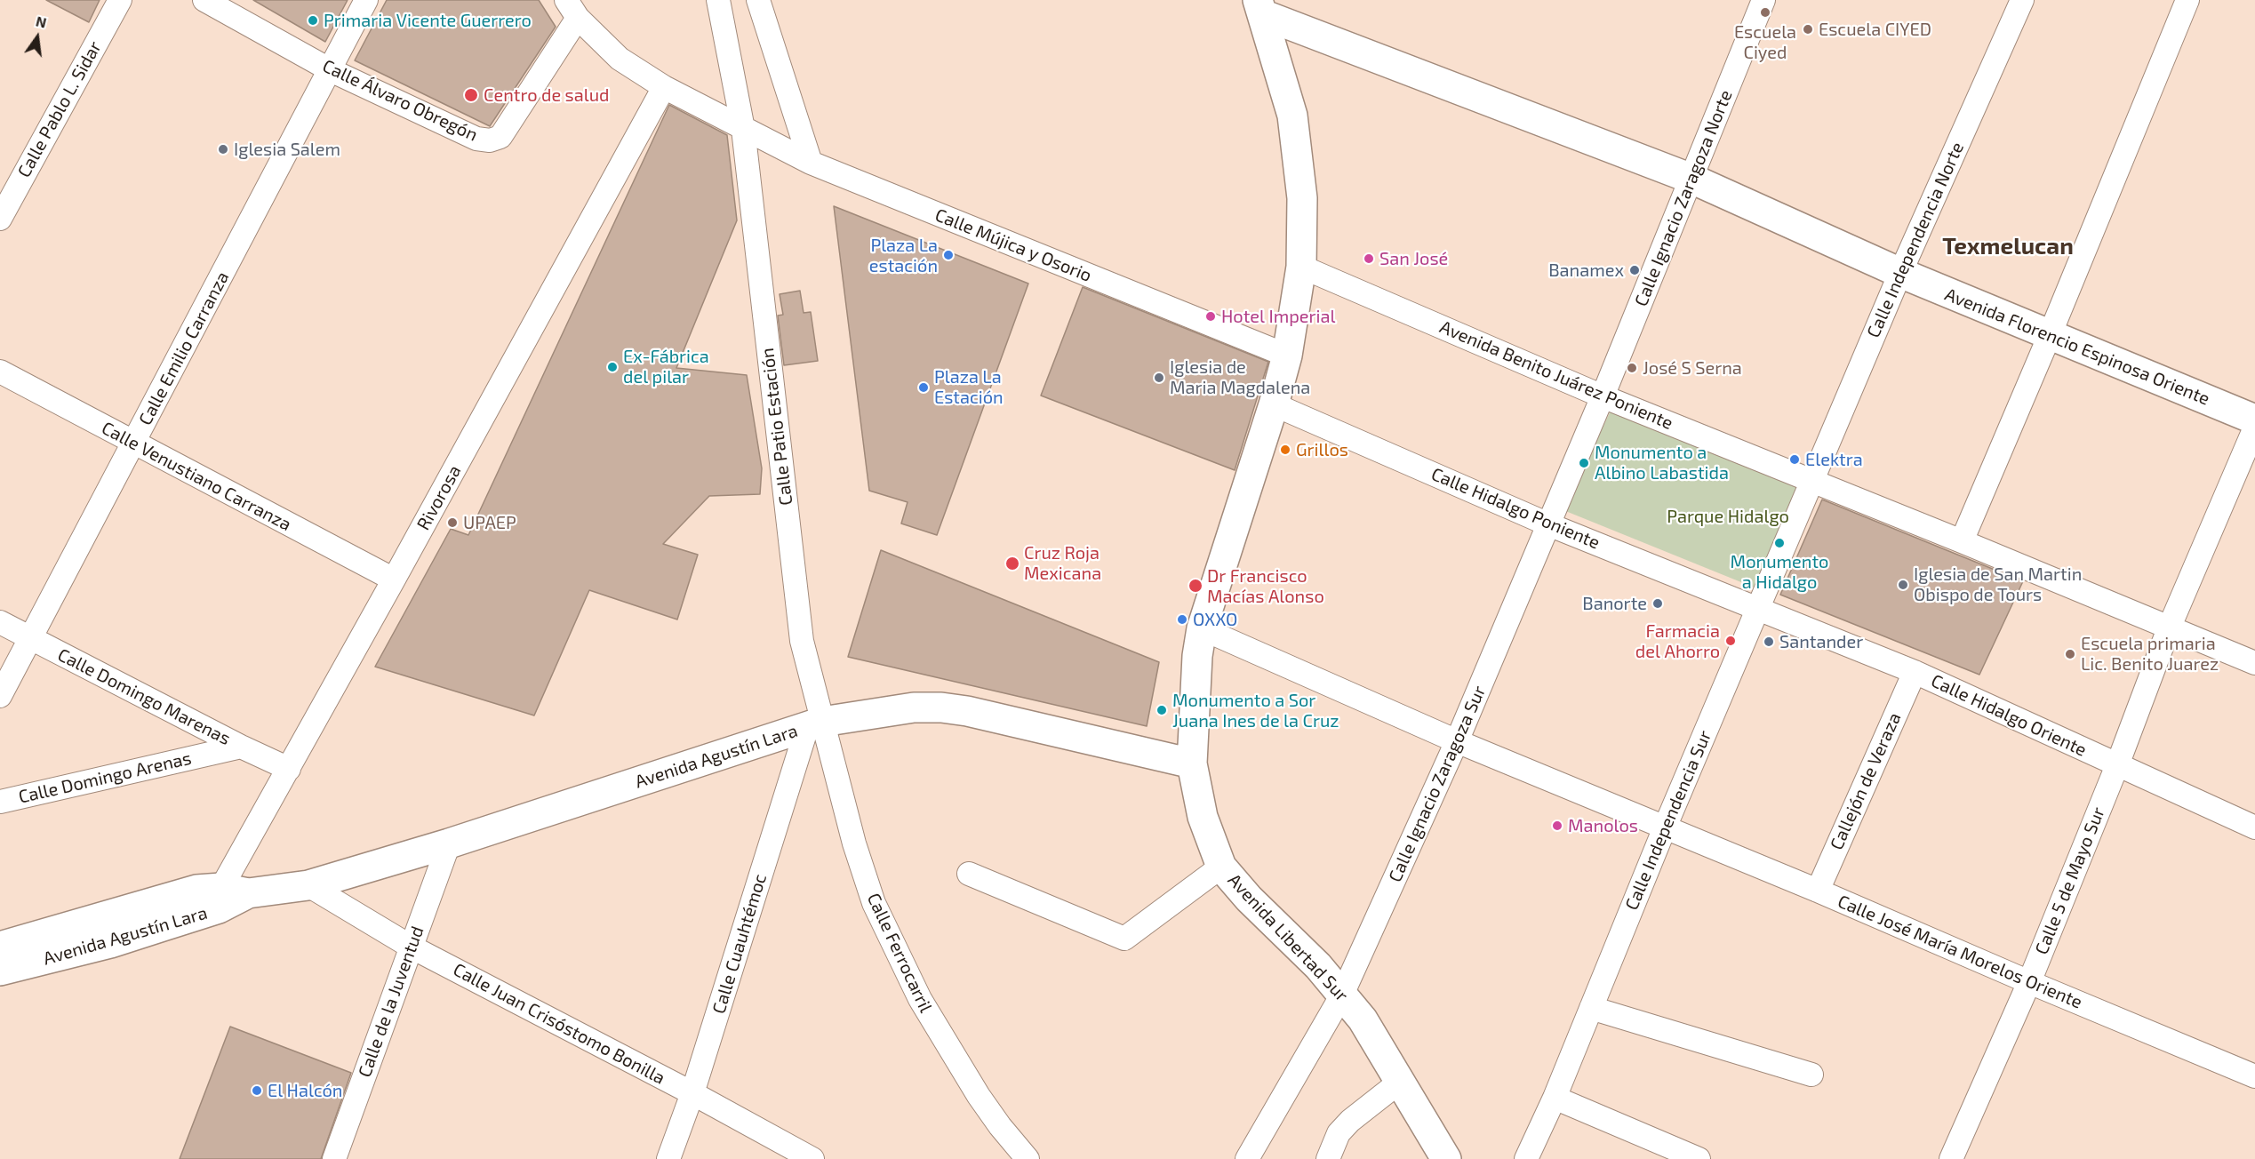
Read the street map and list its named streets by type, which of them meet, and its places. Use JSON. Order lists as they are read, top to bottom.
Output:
{
  "streets": {
    "main road": ["Avenida Florencio Espinosa Oriente", "Avenida Agustín Lara", "Avenida Libertad Sur"],
    "street": [
      "Calle Álvaro Obregón",
      "Calle Pablo L. Sidar",
      "Calle Ignacio Zaragoza Norte",
      "Calle Independencia Norte",
      "Calle Mújica y Osorio",
      "Calle Emilio Carranza",
      "Avenida Benito Juárez Poniente",
      "Calle Patio Estación",
      "Calle Venustiano Carranza",
      "Rivorosa",
      "Calle Hidalgo Poniente",
      "Calle Domingo Marenas",
      "Calle Hidalgo Oriente",
      "Calle Domingo Arenas",
      "Callejón de Veraza",
      "Calle Ignacio Zaragoza Sur",
      "Calle Independencia Sur",
      "Calle 5 de Mayo Sur",
      "Calle Cuauhtémoc",
      "Calle José María Morelos Oriente",
      "Calle Ferrocarril",
      "Calle de la Juventud",
      "Calle Juan Crisóstomo Bonilla"
    ]
  },
  "crossings": [
    ["Calle Álvaro Obregón", "Calle Mújica y Osorio"],
    ["Calle Álvaro Obregón", "Calle Emilio Carranza"],
    ["Calle Ignacio Zaragoza Norte", "Avenida Florencio Espinosa Oriente"],
    ["Calle Ignacio Zaragoza Norte", "Avenida Benito Juárez Poniente"],
    ["Calle Ignacio Zaragoza Norte", "Calle Ignacio Zaragoza Sur"],
    ["Calle Independencia Norte", "Avenida Florencio Espinosa Oriente"],
    ["Calle Independencia Norte", "Avenida Benito Juárez Poniente"],
    ["Calle Independencia Norte", "Calle Independencia Sur"],
    ["Calle Mújica y Osorio", "Calle Patio Estación"],
    ["Calle Mújica y Osorio", "Rivorosa"],
    ["Calle Mújica y Osorio", "Avenida Libertad Sur"],
    ["Avenida Florencio Espinosa Oriente", "Avenida Libertad Sur"],
    ["Calle Emilio Carranza", "Calle Venustiano Carranza"],
    ["Calle Emilio Carranza", "Calle Domingo Marenas"],
    ["Avenida Benito Juárez Poniente", "Calle Ignacio Zaragoza Sur"],
    ["Avenida Benito Juárez Poniente", "Calle Independencia Sur"],
    ["Avenida Benito Juárez Poniente", "Calle 5 de Mayo Sur"],
    ["Avenida Benito Juárez Poniente", "Avenida Libertad Sur"],
    ["Calle Patio Estación", "Avenida Agustín Lara"],
    ["Calle Patio Estación", "Calle Cuauhtémoc"],
    ["Calle Patio Estación", "Calle Ferrocarril"],
    ["Calle Venustiano Carranza", "Rivorosa"],
    ["Rivorosa", "Calle Domingo Marenas"],
    ["Rivorosa", "Avenida Agustín Lara"],
    ["Calle Hidalgo Poniente", "Calle Hidalgo Oriente"],
    ["Calle Hidalgo Poniente", "Calle Ignacio Zaragoza Sur"],
    ["Calle Hidalgo Poniente", "Calle Independencia Sur"],
    ["Calle Hidalgo Poniente", "Avenida Libertad Sur"],
    ["Calle Domingo Marenas", "Calle Domingo Arenas"],
    ["Calle Hidalgo Oriente", "Callejón de Veraza"],
    ["Calle Hidalgo Oriente", "Calle Independencia Sur"],
    ["Calle Hidalgo Oriente", "Calle 5 de Mayo Sur"],
    ["Avenida Agustín Lara", "Avenida Libertad Sur"],
    ["Avenida Agustín Lara", "Calle Cuauhtémoc"],
    ["Avenida Agustín Lara", "Calle Ferrocarril"],
    ["Avenida Agustín Lara", "Calle de la Juventud"],
    ["Avenida Agustín Lara", "Calle Juan Crisóstomo Bonilla"],
    ["Callejón de Veraza", "Calle José María Morelos Oriente"],
    ["Calle Ignacio Zaragoza Sur", "Avenida Libertad Sur"],
    ["Calle Ignacio Zaragoza Sur", "Calle José María Morelos Oriente"],
    ["Calle Independencia Sur", "Calle José María Morelos Oriente"],
    ["Calle 5 de Mayo Sur", "Calle José María Morelos Oriente"],
    ["Avenida Libertad Sur", "Calle José María Morelos Oriente"],
    ["Calle Cuauhtémoc", "Calle Ferrocarril"],
    ["Calle Cuauhtémoc", "Calle Juan Crisóstomo Bonilla"],
    ["Calle de la Juventud", "Calle Juan Crisóstomo Bonilla"]
  ],
  "districts": ["Texmelucan"],
  "parks": ["Parque Hidalgo"],
  "places": [
    "Escuela Ciyed",
    "Primaria Vicente Guerrero",
    "Escuela CIYED",
    "Centro de salud",
    "Iglesia Salem",
    "Plaza La estación",
    "San José",
    "Banamex",
    "Hotel Imperial",
    "Ex-Fábrica del pilar",
    "José S Serna",
    "Iglesia de Maria Magdalena",
    "Plaza La Estación",
    "Grillos",
    "Elektra",
    "Monumento a Albino Labastida",
    "UPAEP",
    "Monumento a Hidalgo",
    "Cruz Roja Mexicana",
    "Iglesia de San Martin Obispo de Tours",
    "Dr Francisco Macías Alonso",
    "Banorte",
    "OXXO",
    "Farmacia del Ahorro",
    "Santander",
    "Escuela primaria Lic. Benito Juarez",
    "Monumento a Sor Juana Ines de la Cruz",
    "Manolos",
    "El Halcón"
  ],
  "north": "top"
}
